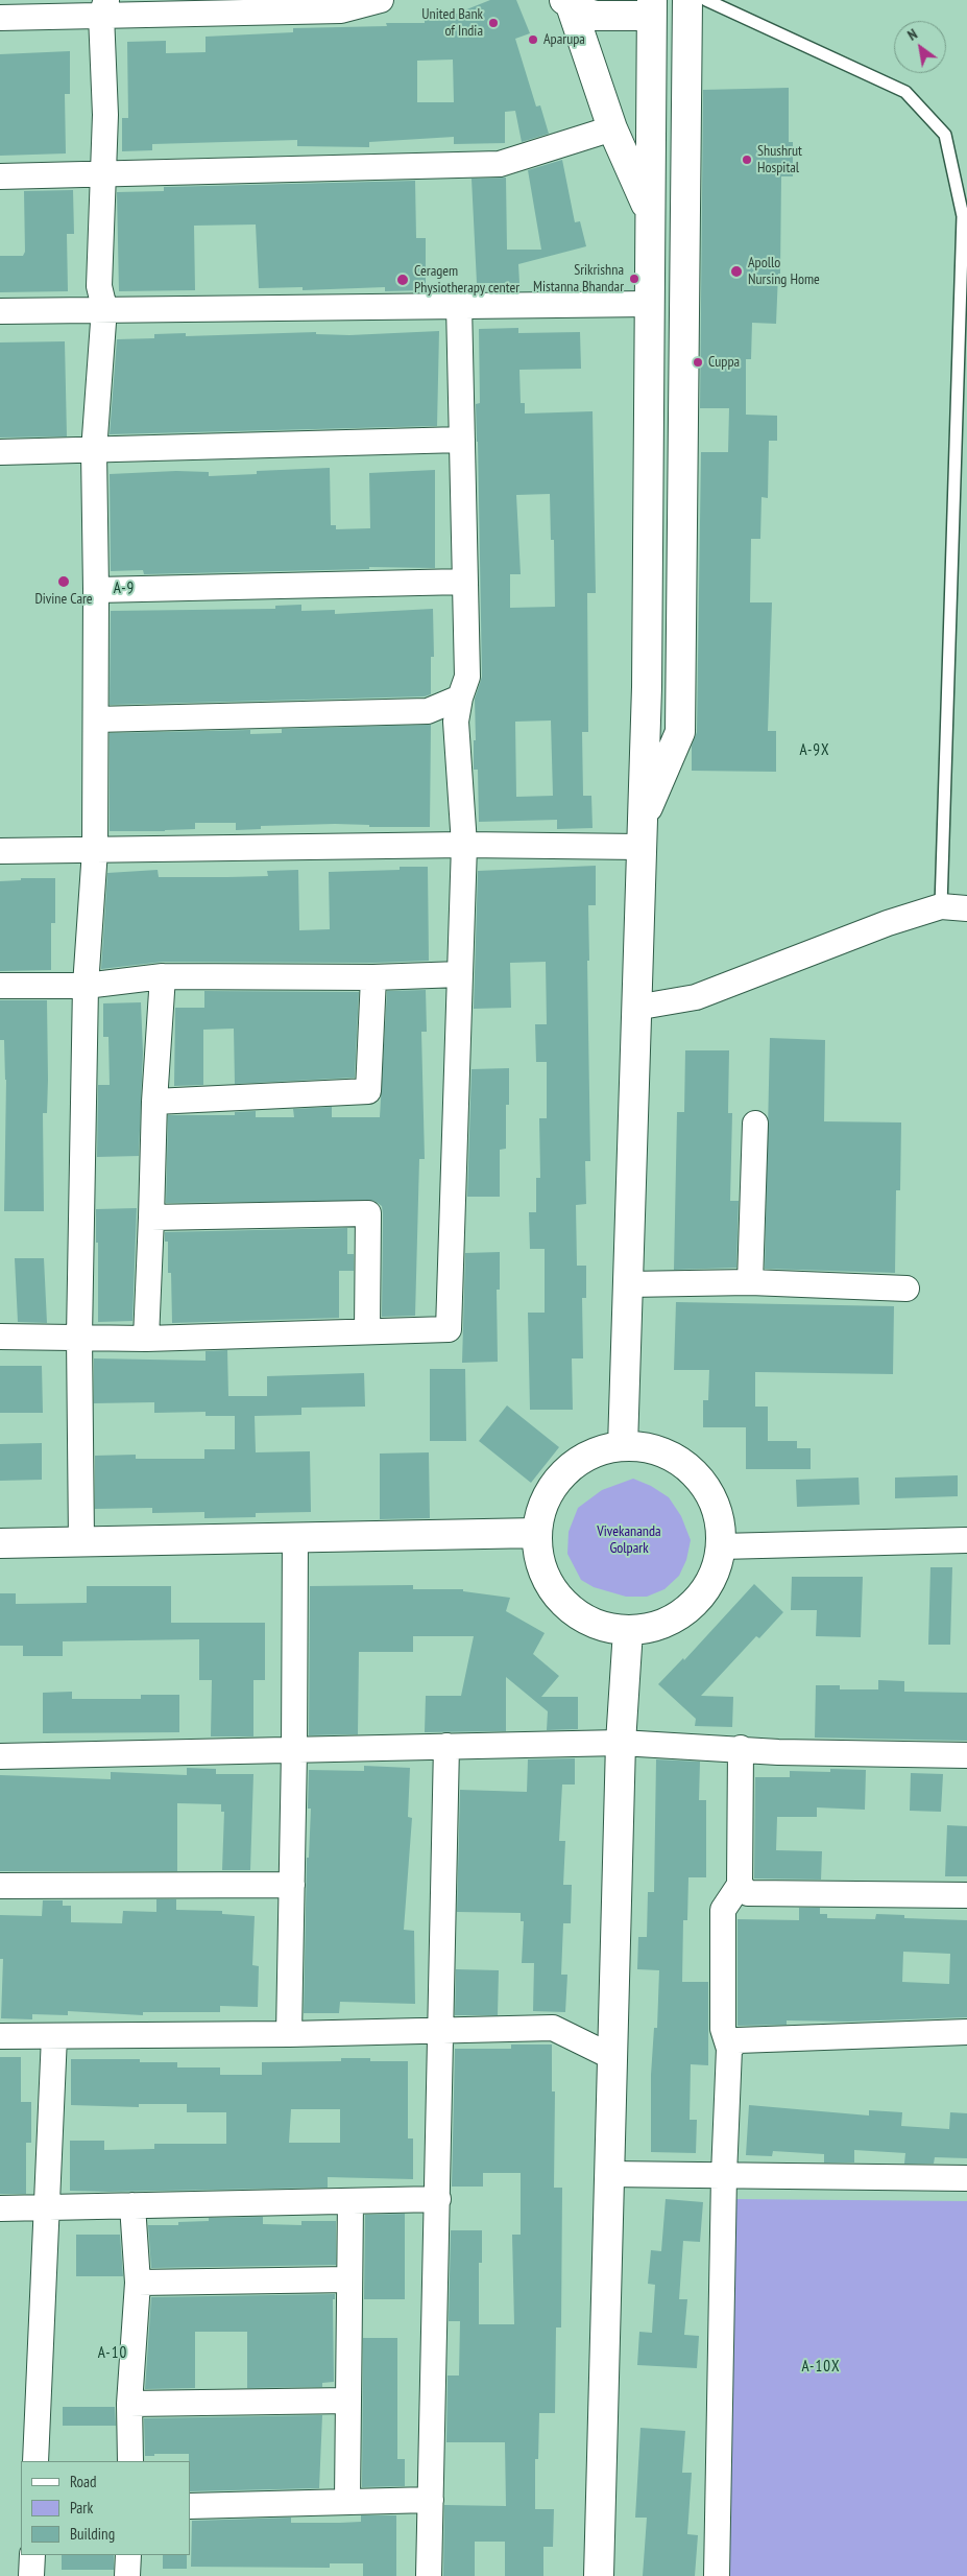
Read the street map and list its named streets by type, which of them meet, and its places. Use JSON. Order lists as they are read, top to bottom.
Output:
{
  "districts": [
    "A-9",
    "A-9X",
    "A-10",
    "A-10X"
  ],
  "parks": ["Vivekananda Golpark"],
  "places": [
    "United Bank of India",
    "Aparupa",
    "Shushrut Hospital",
    "Apollo Nursing Home",
    "Srikrishna Mistanna Bhandar",
    "Ceragem Physiotherapy center",
    "Cuppa",
    "Divine Care"
  ],
  "legend": ["Road", "Park", "Building"],
  "north": "top left"
}
